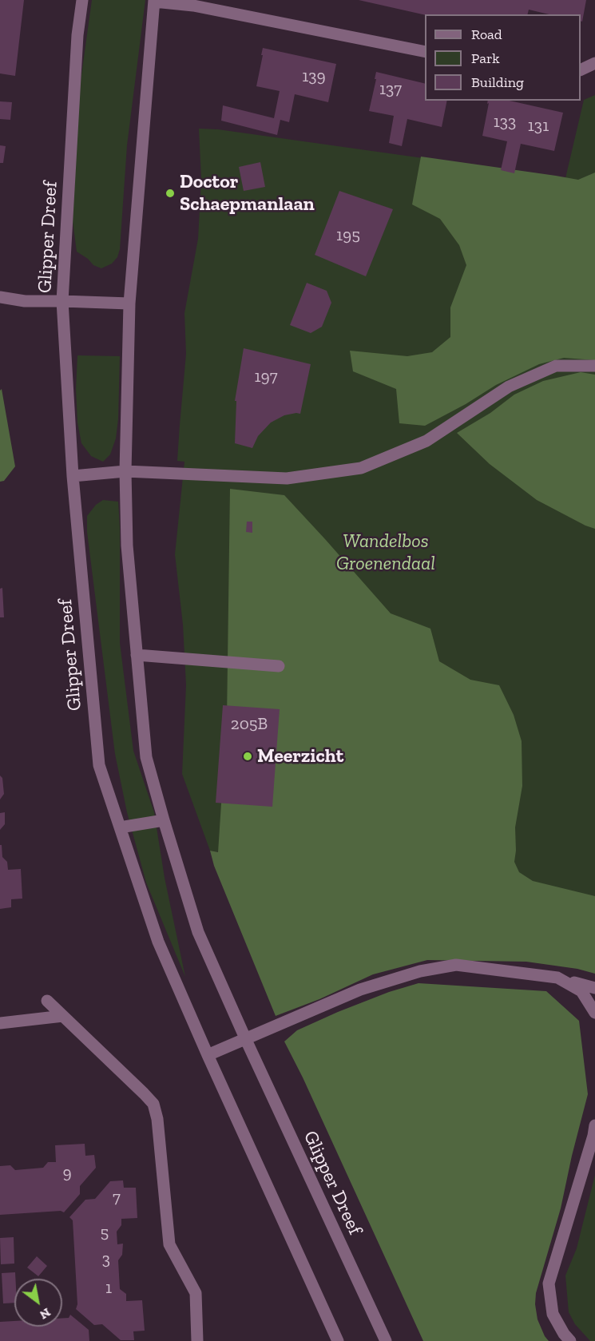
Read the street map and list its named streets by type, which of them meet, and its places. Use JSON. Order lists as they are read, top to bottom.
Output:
{
  "streets": {
    "street": ["Glipper Dreef"]
  },
  "parks": ["Wandelbos Groenendaal"],
  "places": ["Doctor Schaepmanlaan", "Meerzicht"],
  "house_numbers": [
    "139",
    "137",
    "133",
    "131",
    "195",
    "197",
    "205B",
    "9",
    "7",
    "5",
    "3",
    "1"
  ],
  "legend": ["Road", "Park", "Building"],
  "north": "bottom right"
}
